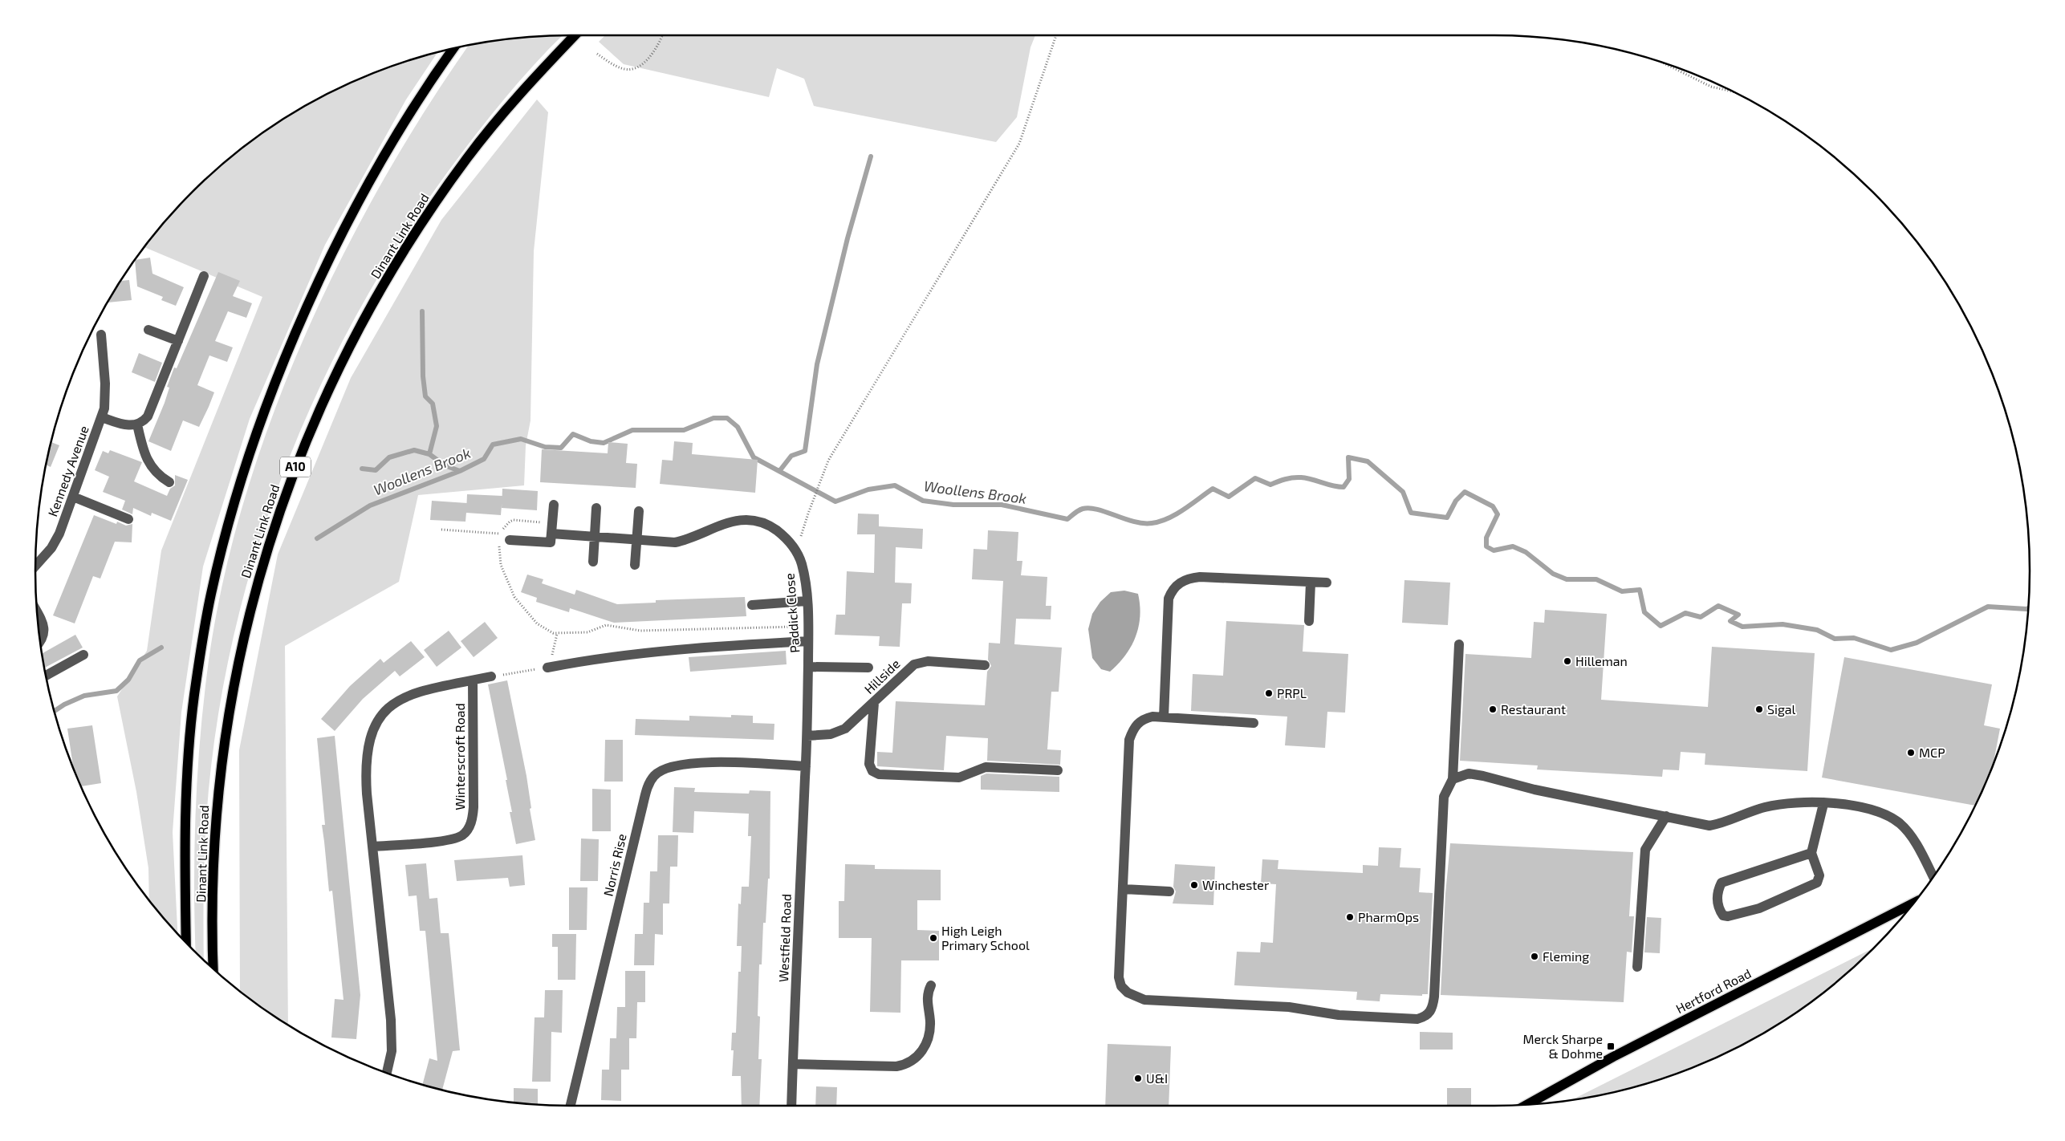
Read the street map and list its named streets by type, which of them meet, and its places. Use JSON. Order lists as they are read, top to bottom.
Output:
{
  "streets": {
    "main road": ["Dinant Link Road", "A10", "Hertford Road"],
    "street": [
      "Kennedy Avenue",
      "Paddick Close",
      "Hillside",
      "Winterscroft Road",
      "Norris Rise",
      "Westfield Road"
    ]
  },
  "crossings": [
    ["Paddick Close", "Hillside"],
    ["Paddick Close", "Norris Rise"],
    ["Paddick Close", "Westfield Road"],
    ["Norris Rise", "Westfield Road"]
  ],
  "water": ["Woollens Brook"],
  "places": {
    "other": [
      "Hilleman",
      "PRPL",
      "Restaurant",
      "Sigal",
      "MCP",
      "Winchester",
      "PharmOps",
      "High Leigh Primary School",
      "Fleming",
      "U&I"
    ],
    "transit": ["Merck Sharpe & Dohme"]
  }
}
